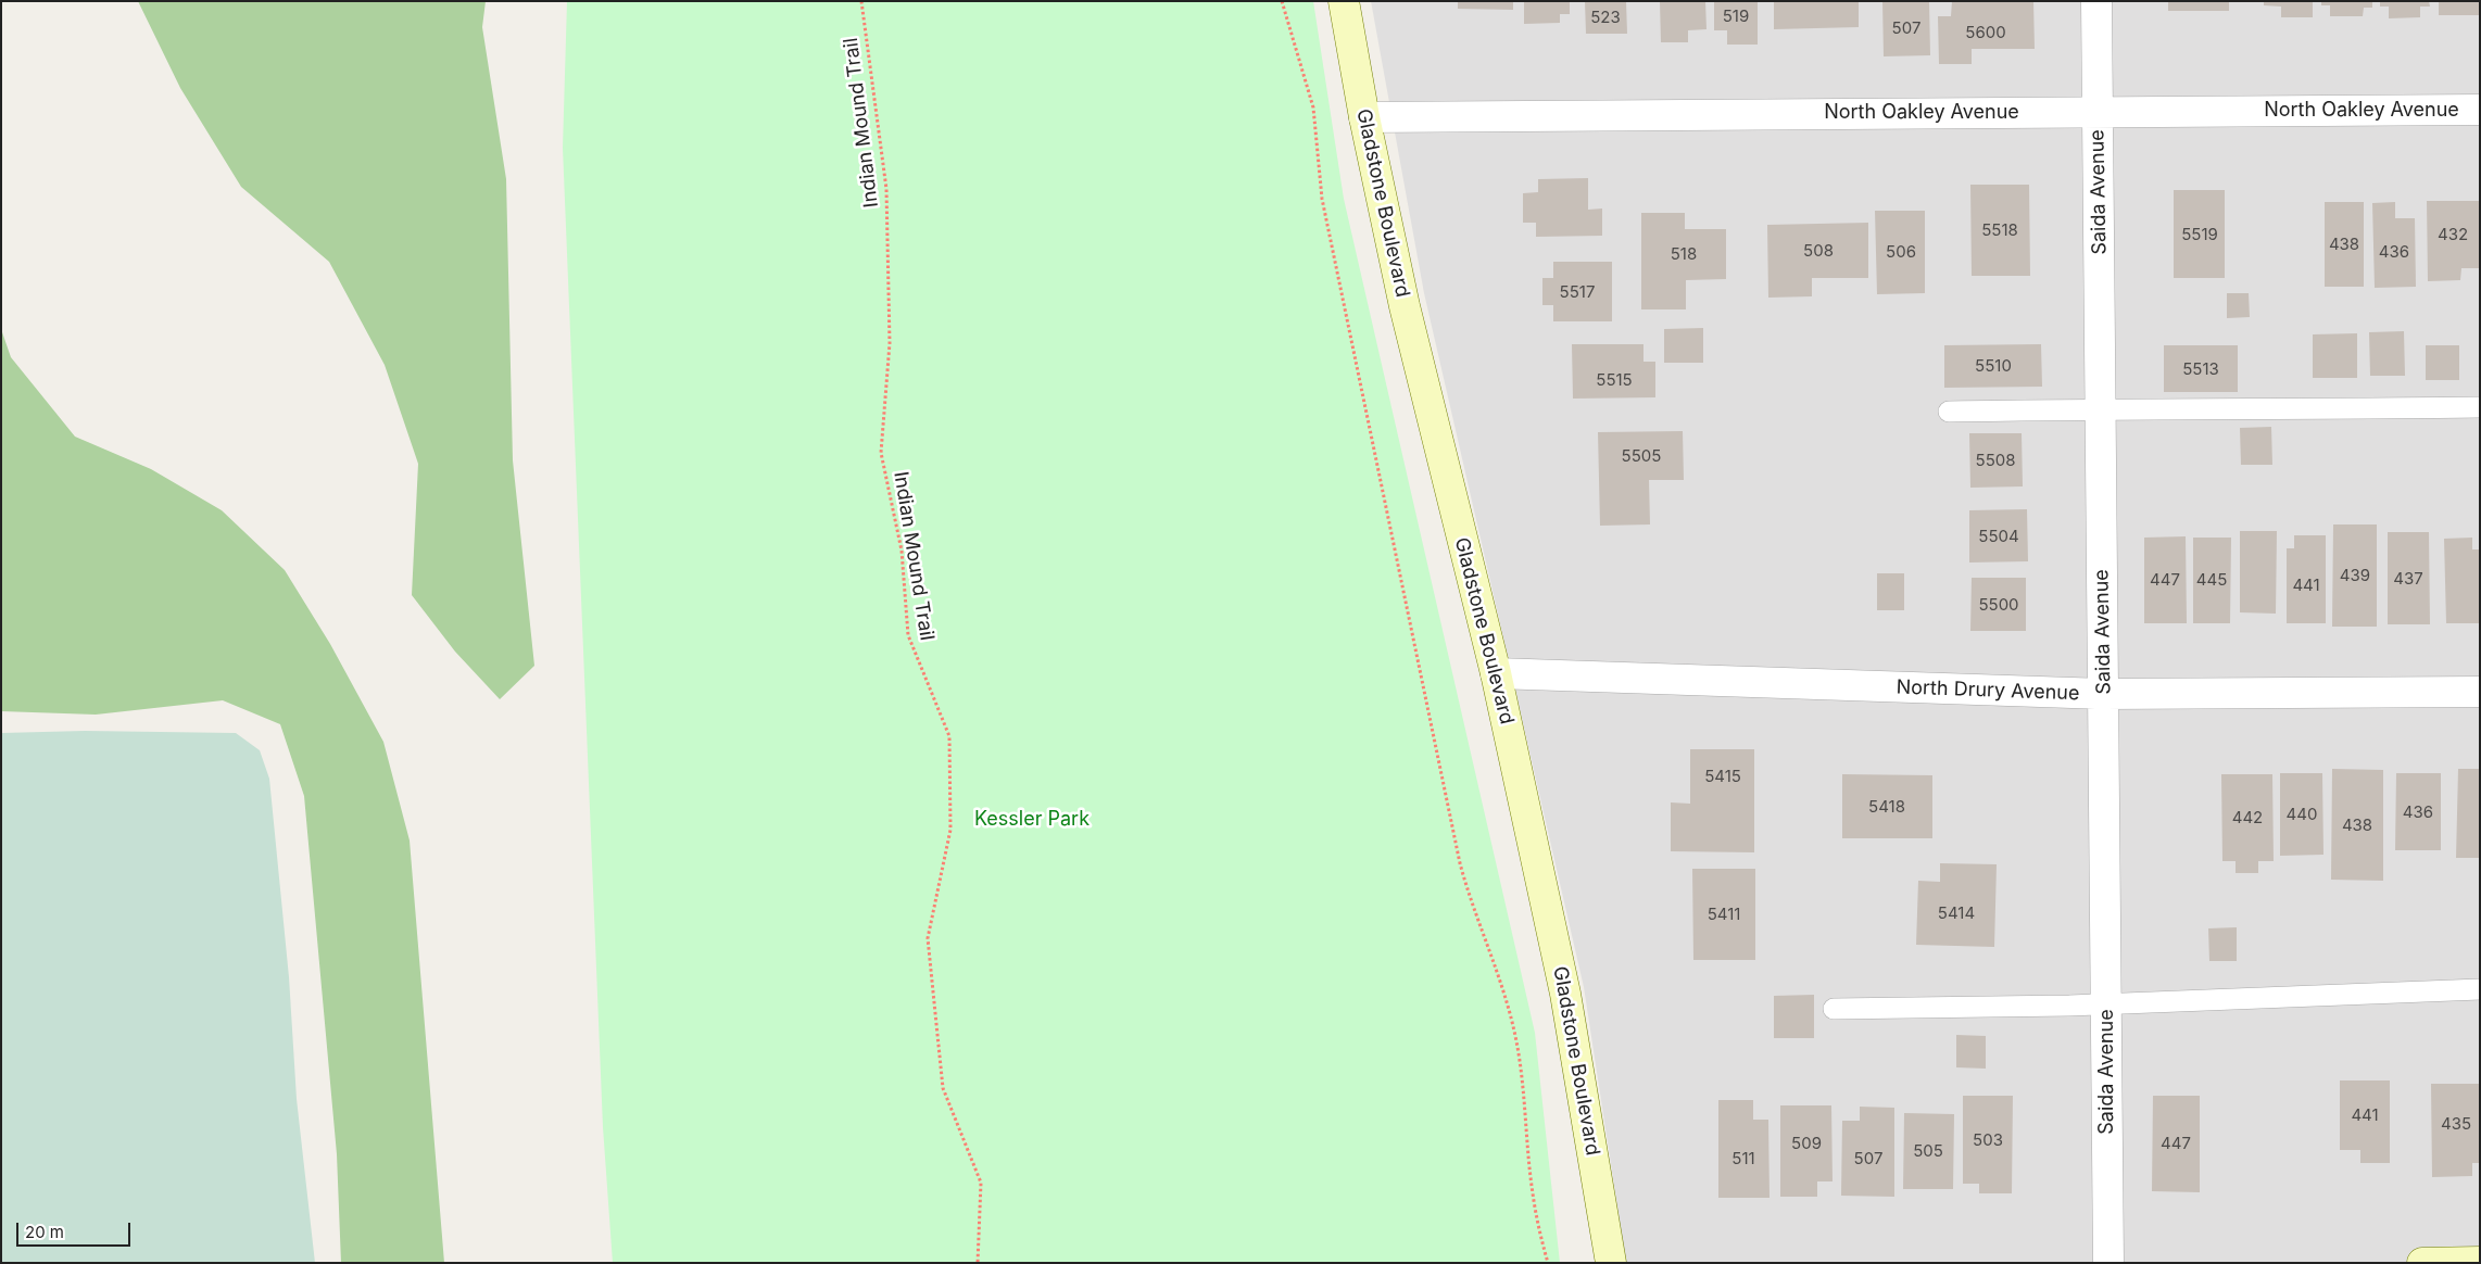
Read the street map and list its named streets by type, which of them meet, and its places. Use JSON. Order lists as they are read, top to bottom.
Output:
{
  "streets": {
    "street": [
      "North Oakley Avenue",
      "Saida Avenue",
      "Gladstone Boulevard",
      "North Drury Avenue"
    ],
    "path": ["Indian Mound Trail"]
  },
  "crossings": [
    ["North Oakley Avenue", "Saida Avenue"],
    ["North Oakley Avenue", "Gladstone Boulevard"],
    ["Saida Avenue", "North Drury Avenue"],
    ["Gladstone Boulevard", "North Drury Avenue"]
  ],
  "parks": ["Kessler Park"],
  "house_numbers": [
    "519",
    "523",
    "507",
    "5600",
    "5518",
    "5519",
    "432",
    "438",
    "508",
    "506",
    "436",
    "518",
    "5517",
    "5510",
    "5513",
    "5515",
    "5505",
    "5508",
    "5504",
    "439",
    "437",
    "447",
    "445",
    "441",
    "5500",
    "5415",
    "5418",
    "436",
    "440",
    "442",
    "438",
    "5414",
    "5411",
    "441",
    "435",
    "503",
    "509",
    "447",
    "505",
    "511",
    "507"
  ],
  "scale_bar": "20 m"
}
